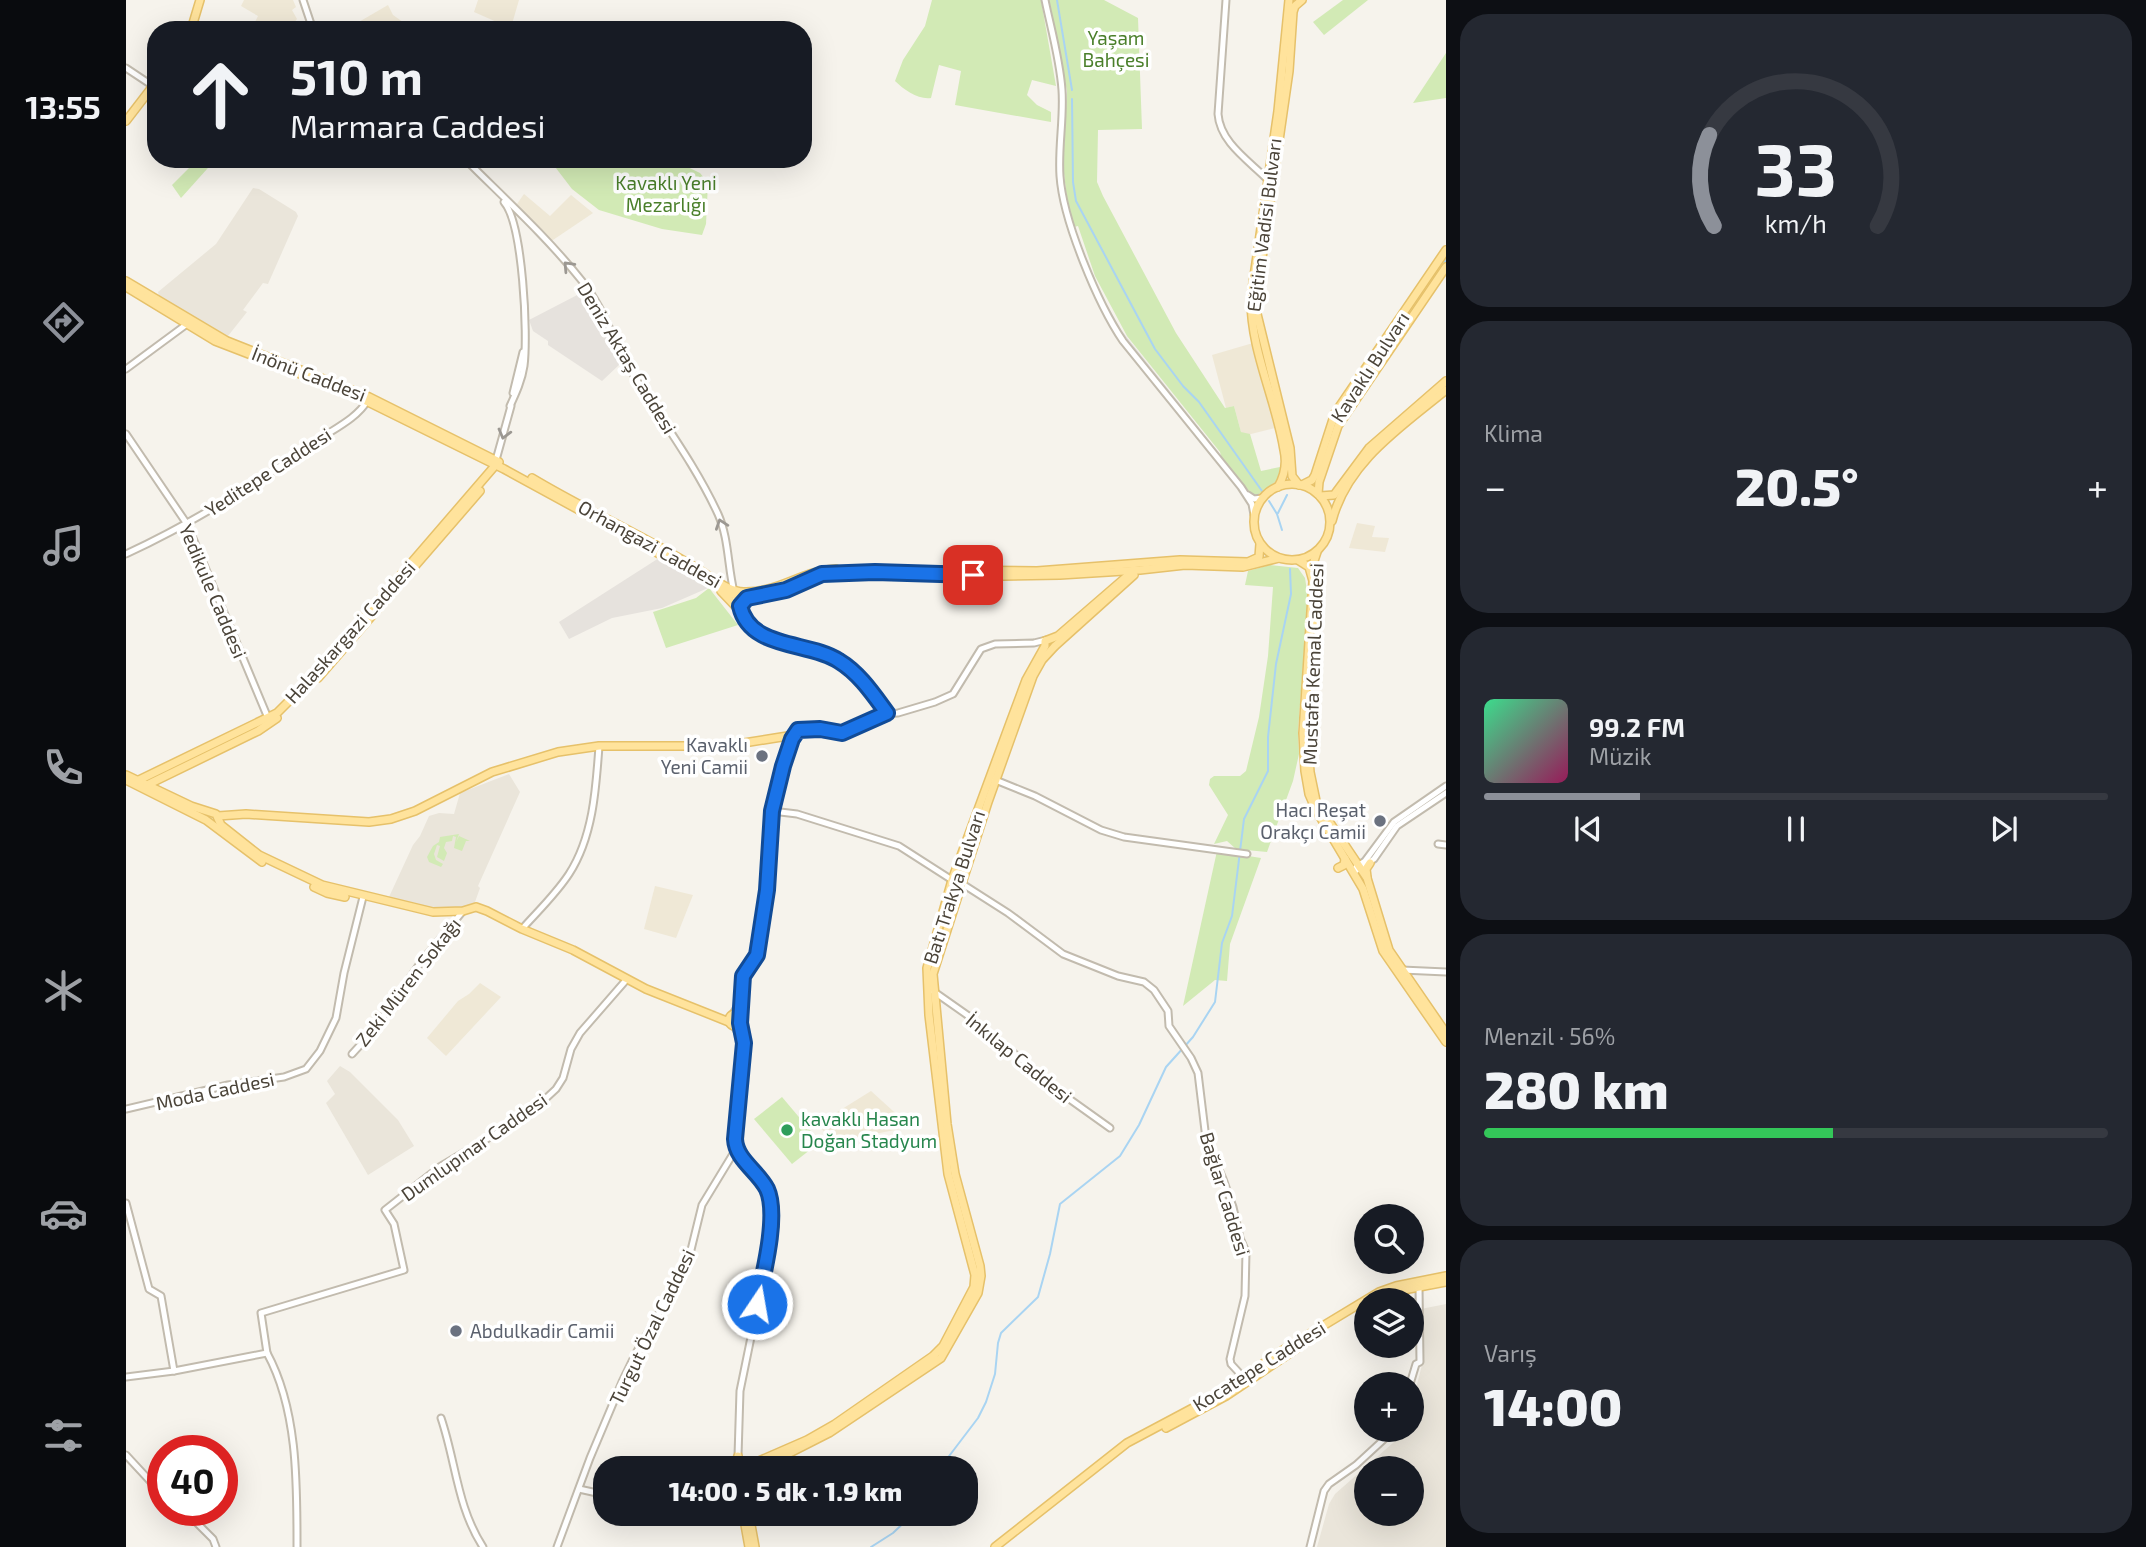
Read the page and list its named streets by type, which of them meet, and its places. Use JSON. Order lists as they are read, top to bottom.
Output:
{
  "streets": {
    "main road": [
      "Eğitim Vadisi Bulvarı",
      "Kavaklı Bulvarı",
      "İnönü Caddesi",
      "Orhangazi Caddesi",
      "Halaskargazi Caddesi",
      "Mustafa Kemal Caddesi",
      "Batı Trakya Bulvarı",
      "Kocatepe Caddesi"
    ],
    "street": [
      "Deniz Aktaş Caddesi",
      "Yeditepe Caddesi",
      "Yedikule Caddesi",
      "Zeki Müren Sokağı",
      "İnkılap Caddesi",
      "Moda Caddesi",
      "Dumlupınar Caddesi",
      "Bağlar Caddesi",
      "Turgut Özal Caddesi"
    ]
  },
  "crossings": [
    ["Eğitim Vadisi Bulvarı", "Kavaklı Bulvarı"],
    ["Eğitim Vadisi Bulvarı", "Mustafa Kemal Caddesi"],
    ["Deniz Aktaş Caddesi", "Orhangazi Caddesi"],
    ["Kavaklı Bulvarı", "Mustafa Kemal Caddesi"],
    ["İnönü Caddesi", "Orhangazi Caddesi"],
    ["Yeditepe Caddesi", "Yedikule Caddesi"],
    ["Orhangazi Caddesi", "Batı Trakya Bulvarı"],
    ["Yedikule Caddesi", "Halaskargazi Caddesi"],
    ["Batı Trakya Bulvarı", "İnkılap Caddesi"],
    ["Batı Trakya Bulvarı", "Bağlar Caddesi"],
    ["Bağlar Caddesi", "Kocatepe Caddesi"]
  ],
  "one_way": ["Deniz Aktaş Caddesi"],
  "parks": ["Yaşam Bahçesi", "Kavaklı Yeni Mezarlığı"],
  "places": [
    "Kavaklı Yeni Camii",
    "Hacı Reşat Orakçı Camii",
    "kavaklı Hasan Doğan Stadyum",
    "Abdulkadir Camii"
  ],
  "page": {
    "tabs": "13:55",
    "turn": ["510 m", "Marmara Caddesi"],
    "tile": [
      "Klima",
      ["Menzil · 56%", "280 km"],
      ["Varış", "14:00"]
    ],
    "heat": ["−", "20.5°", "+"],
    "song": ["99.2 FM", "Müzik"],
    "map_buttons": ["+", "−"],
    "limit": "40",
    "trip": "14:00 · 5 dk · 1.9 km",
    "gauge": ["33", "km/h"]
  }
}
